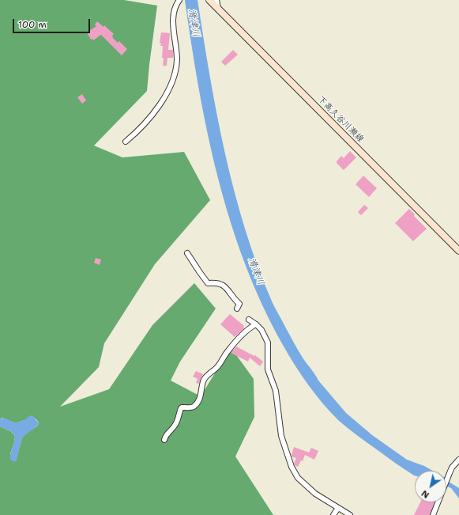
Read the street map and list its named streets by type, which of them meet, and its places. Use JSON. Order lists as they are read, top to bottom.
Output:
{
  "streets": {
    "main road": ["下高久谷川瀬線"]
  },
  "water": ["滑津川"],
  "scale_bar": "100 m",
  "north": "bottom left"
}
